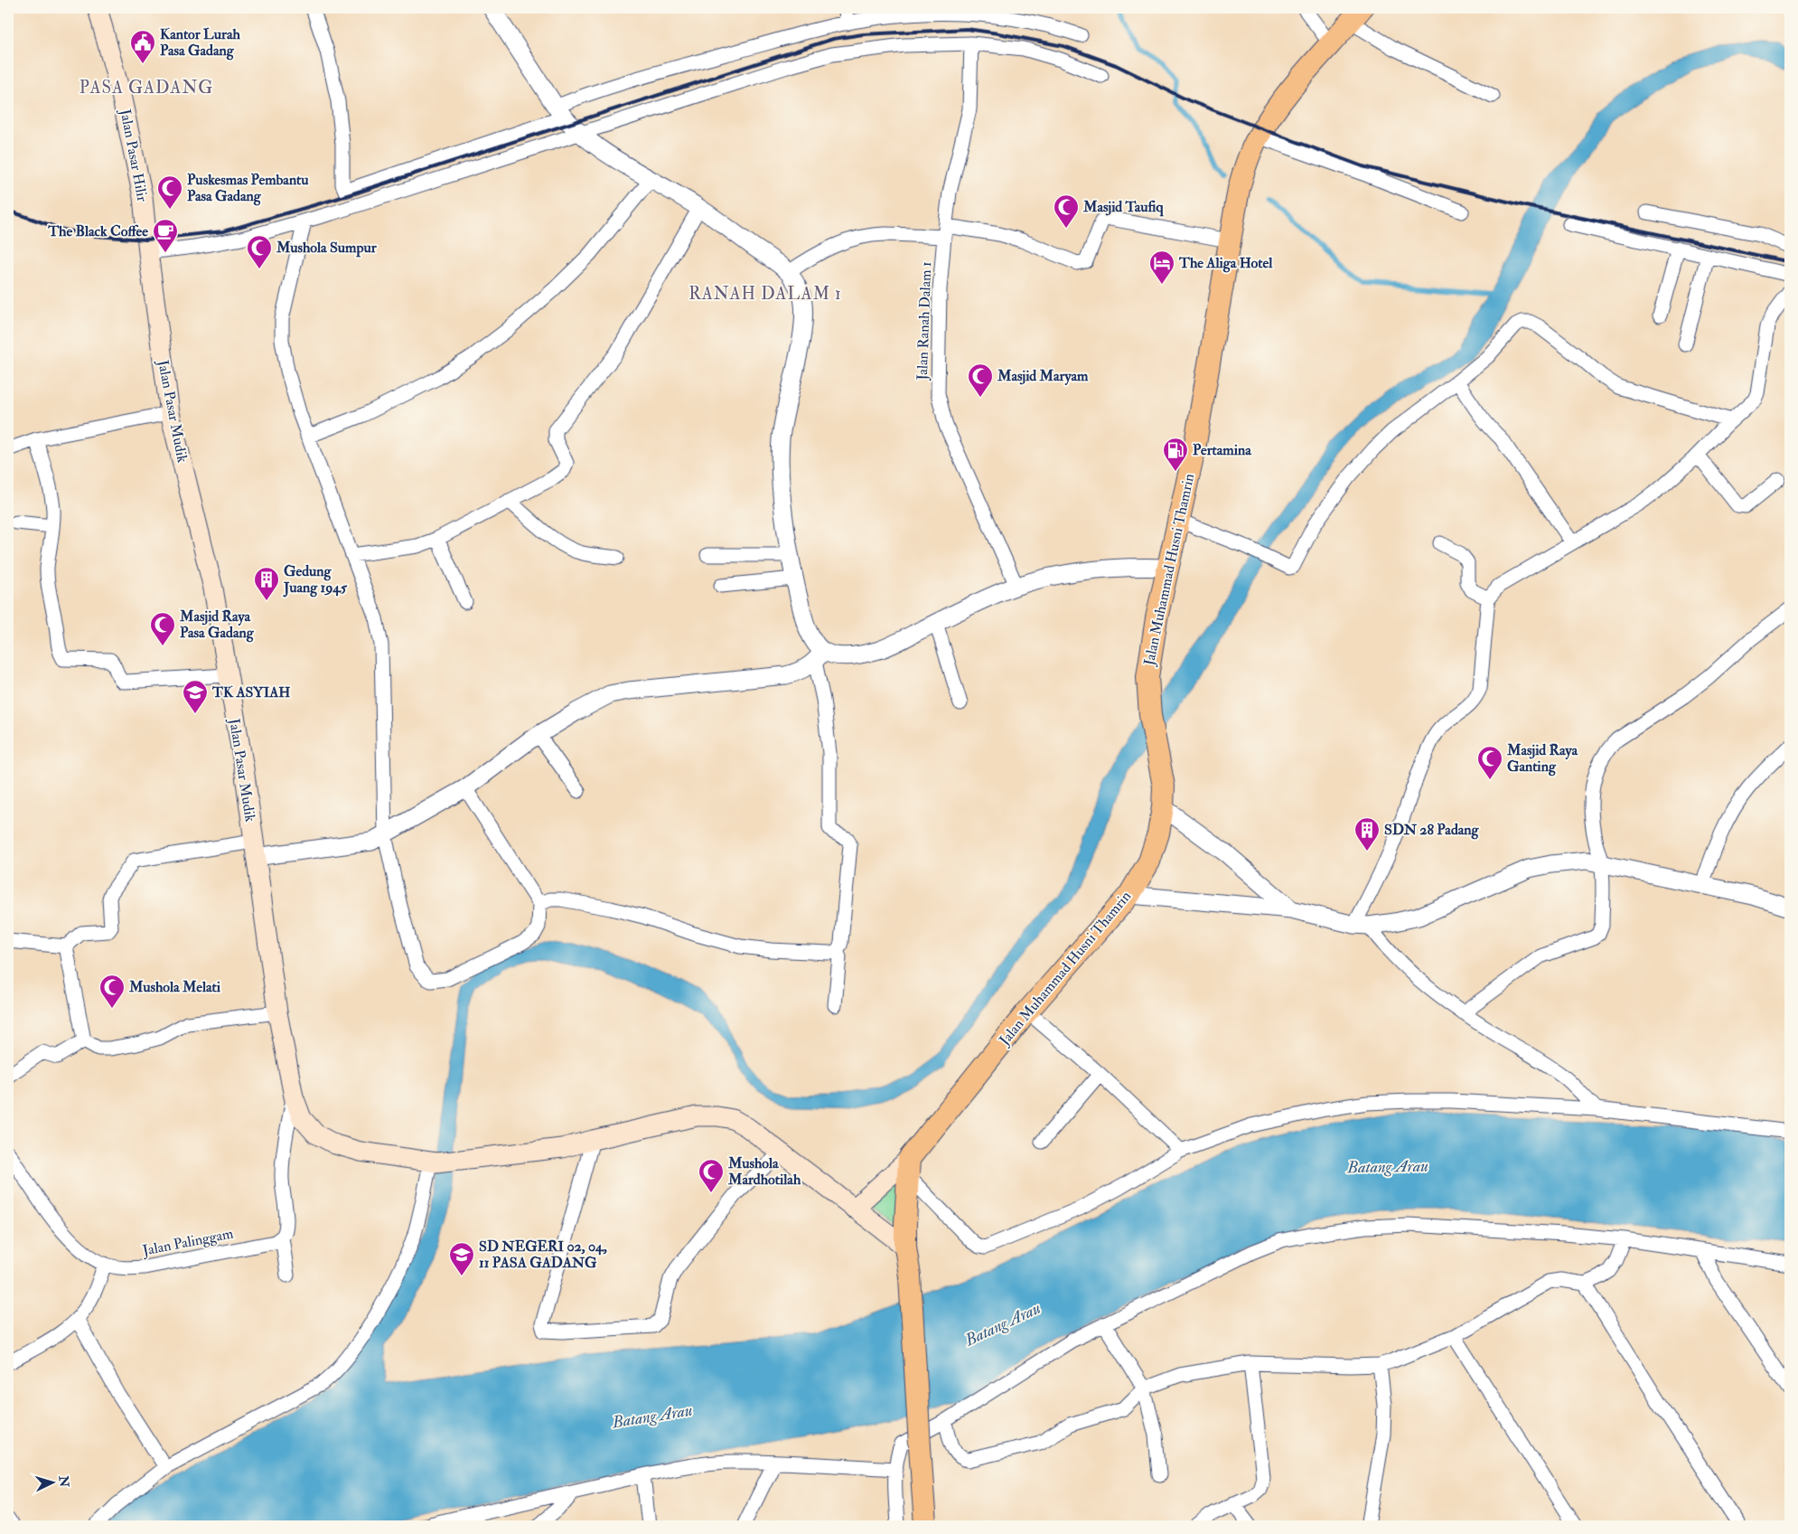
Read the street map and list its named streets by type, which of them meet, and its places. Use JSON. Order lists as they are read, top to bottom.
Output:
{
  "streets": {
    "main road": ["Jalan Pasar Hilir", "Jalan Pasar Mudik", "Jalan Muhammad Husni Thamrin"],
    "street": ["Jalan Ranah Dalam 1", "Jalan Palinggam"]
  },
  "crossings": [
    ["Jalan Pasar Hilir", "Jalan Pasar Mudik"]
  ],
  "districts": ["PASA GADANG", "RANAH DALAM 1"],
  "water": ["Batang Arau"],
  "places": {
    "public building": ["Kantor Lurah Pasa Gadang"],
    "mosque": [
      "Puskesmas Pembantu Pasa Gadang",
      "Masjid Taufiq",
      "Mushola Sumpur",
      "Masjid Maryam",
      "Masjid Raya Pasa Gadang",
      "Masjid Raya Ganting",
      "Mushola Melati",
      "Mushola Mardhotilah"
    ],
    "cafe": ["The Black Coffee"],
    "hotel": ["The Aliga Hotel"],
    "fuel station": ["Pertamina"],
    "building": ["Gedung Juang 1945", "SDN 28 Padang"],
    "school or university": ["TK ASYIAH", "SD NEGERI 02, 04, 11 PASA GADANG"]
  },
  "north": "right"
}
